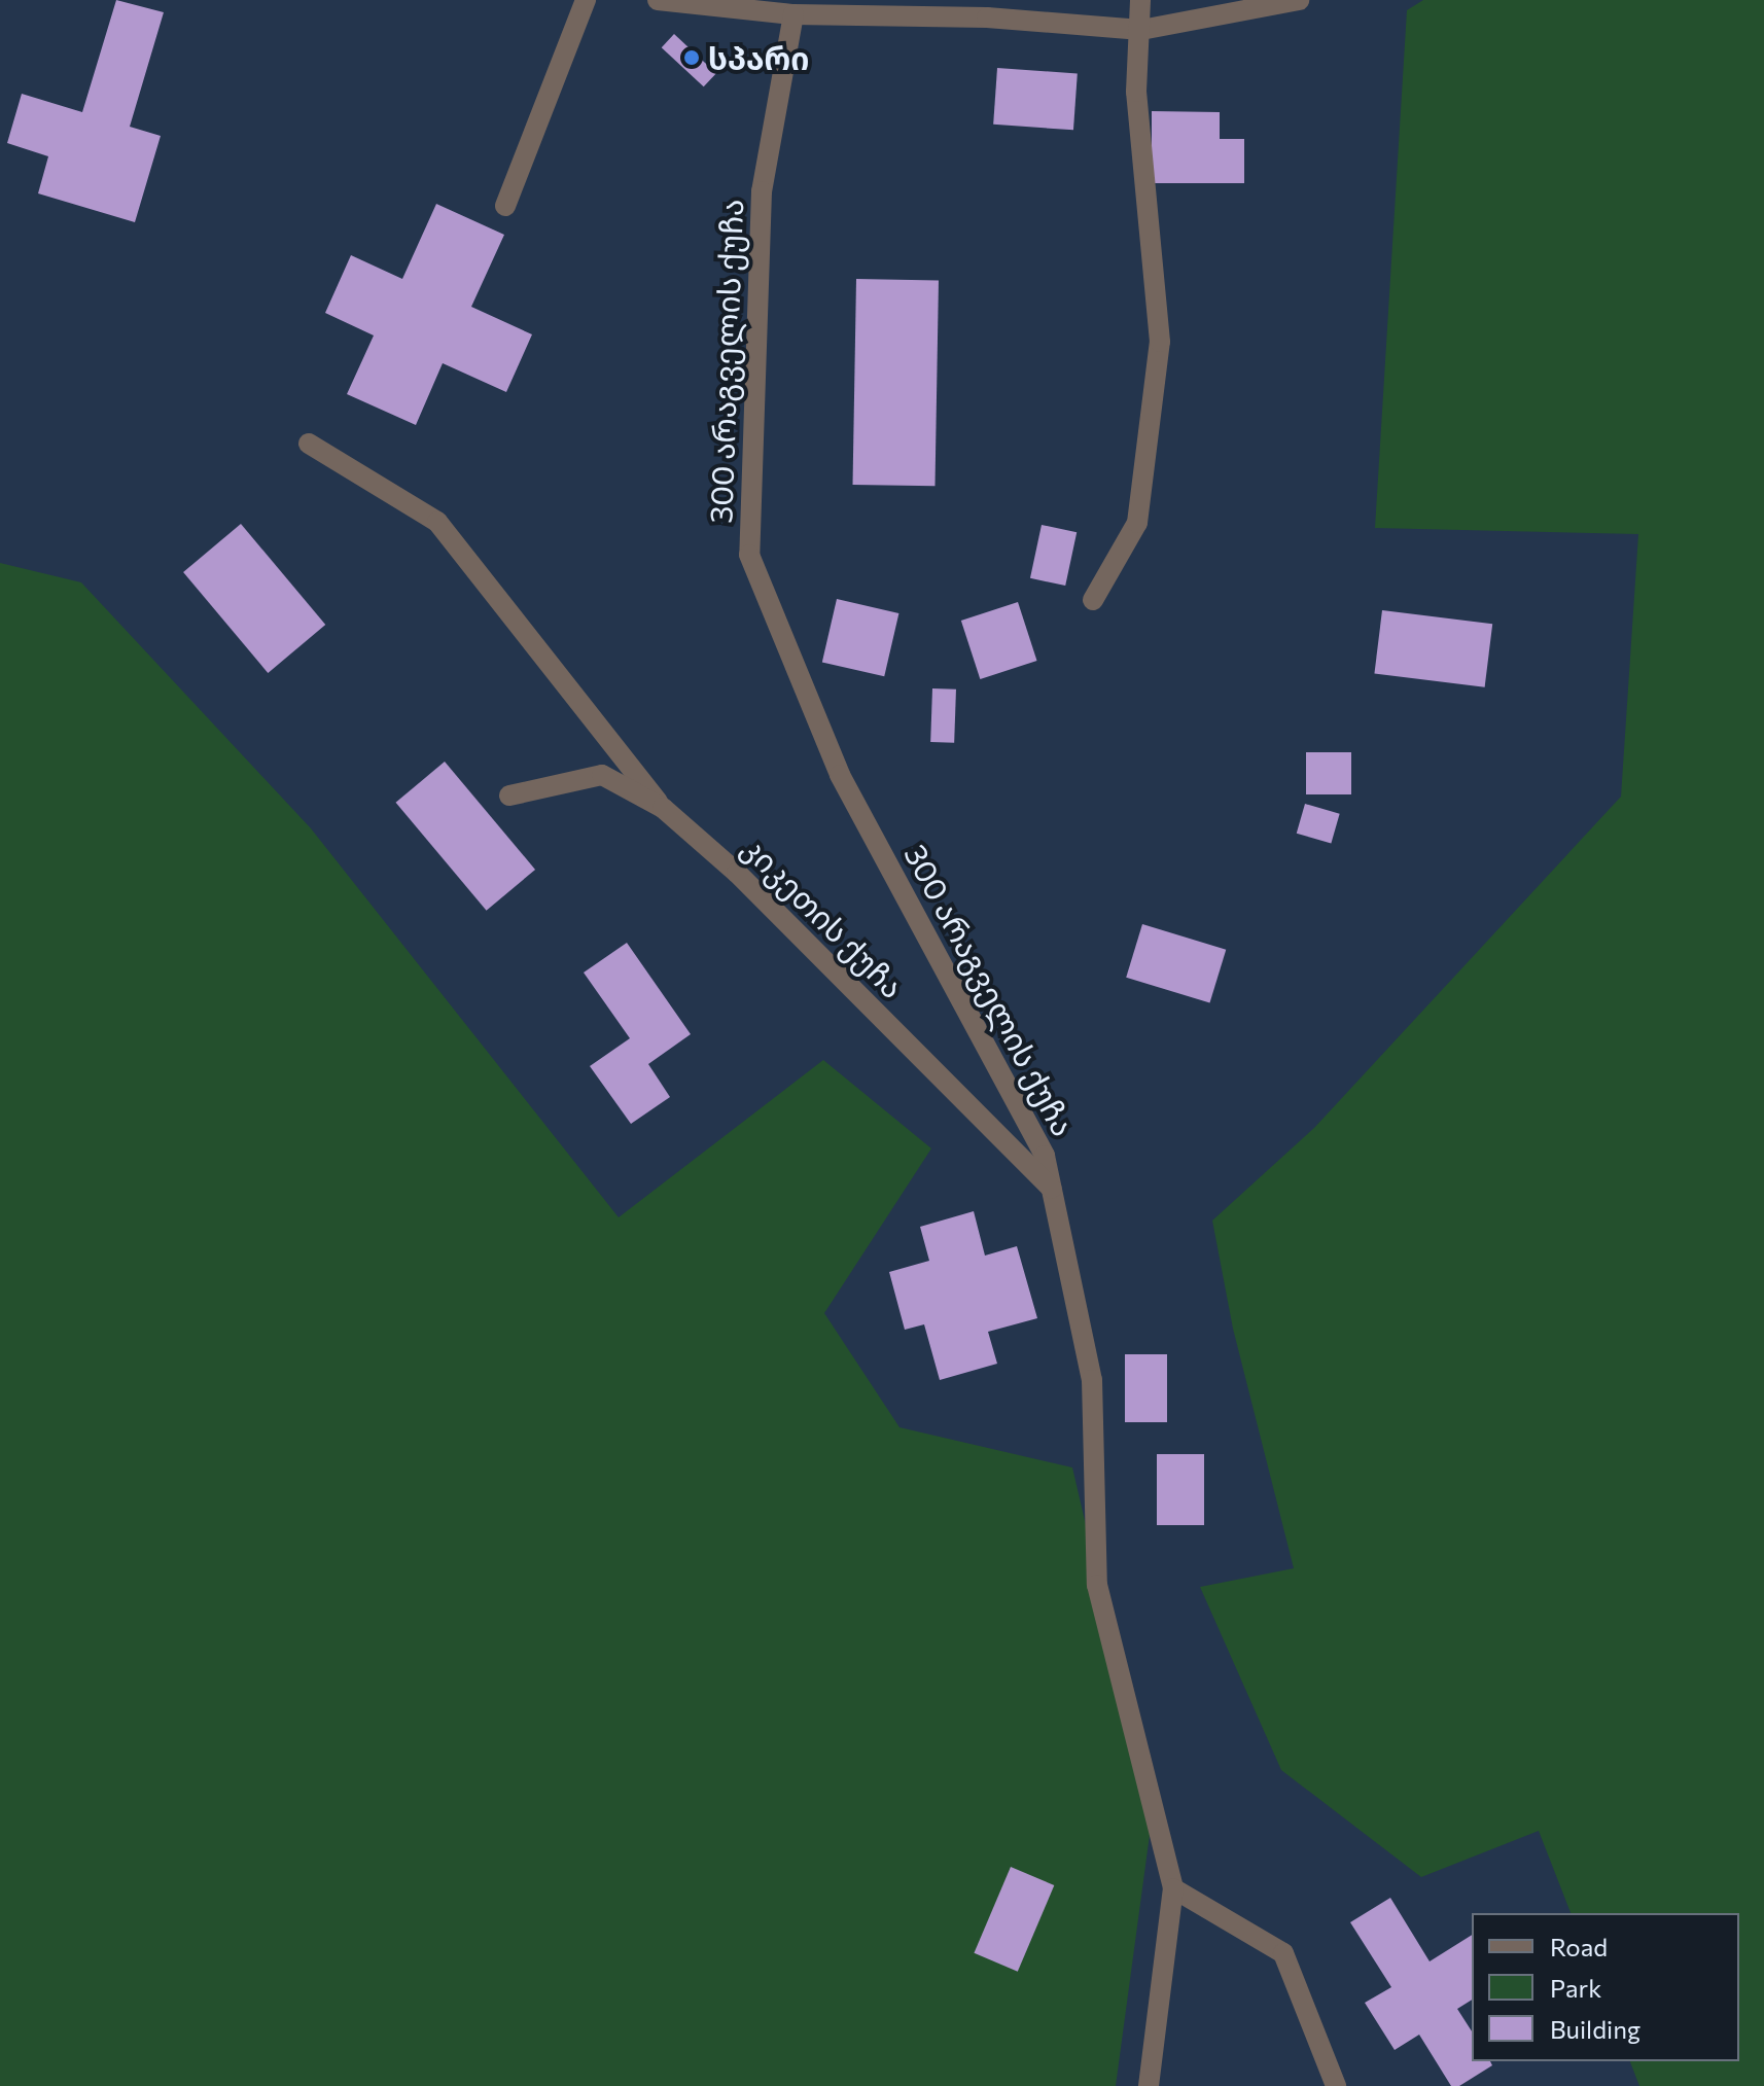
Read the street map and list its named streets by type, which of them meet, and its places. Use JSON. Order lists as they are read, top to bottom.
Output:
{
  "streets": {
    "street": ["300 არაგველის ქუჩა", "კიკეთის ქუჩა"]
  },
  "crossings": [
    ["300 არაგველის ქუჩა", "კიკეთის ქუჩა"]
  ],
  "places": ["სპარი"],
  "legend": ["Road", "Park", "Building"]
}
